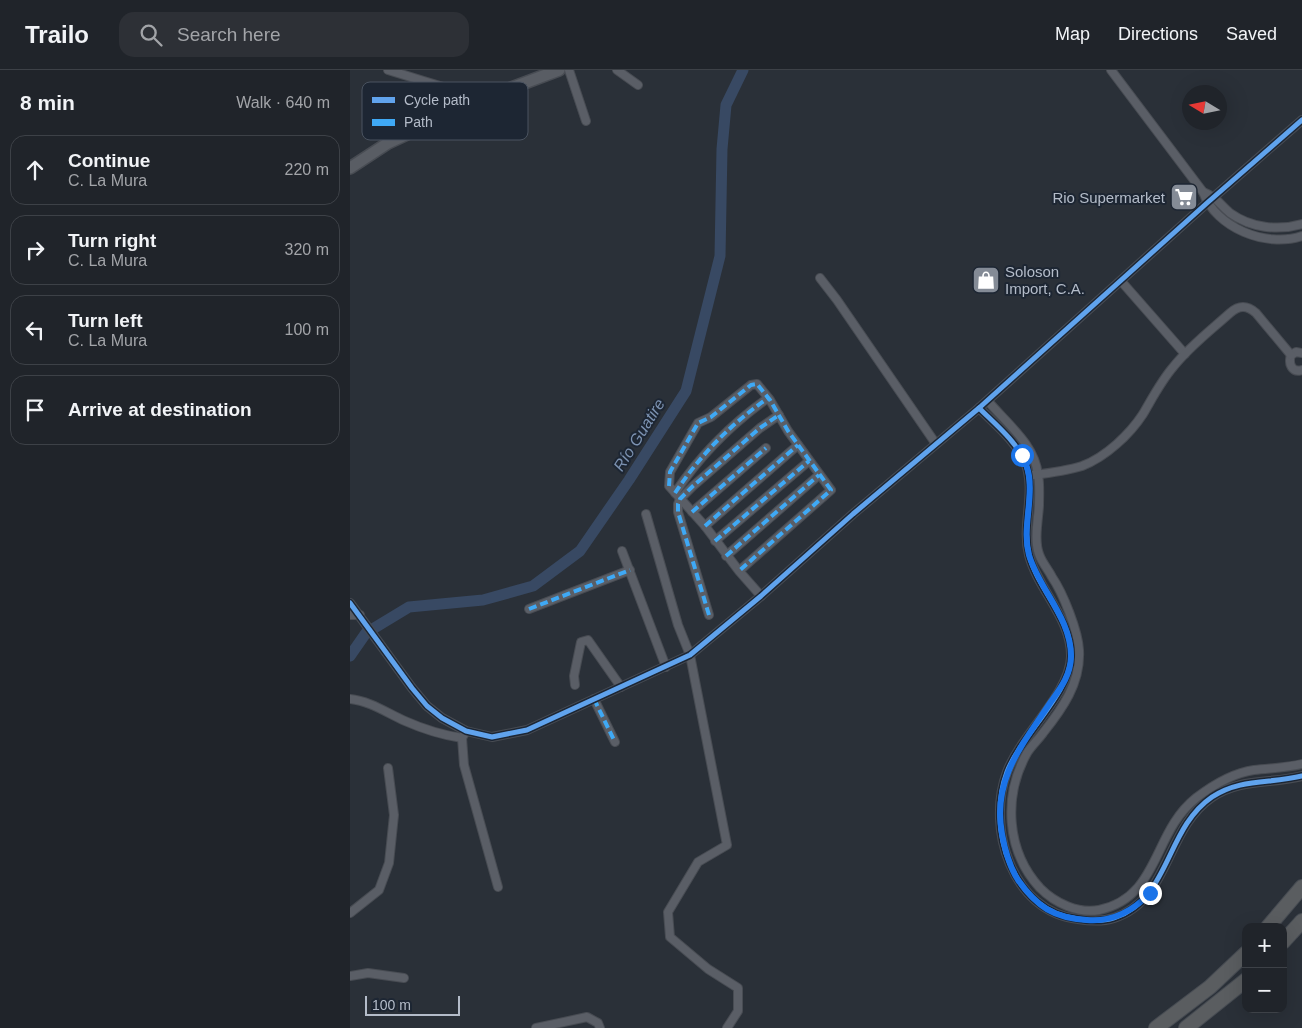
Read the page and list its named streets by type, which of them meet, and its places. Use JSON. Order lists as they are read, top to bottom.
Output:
{
  "water": ["Río Guatire"],
  "places": {
    "supermarket": ["Rio Supermarket"],
    "shop": ["Soloson Import, C.A."]
  },
  "legend": ["Cycle path", "Path"],
  "scale_bar": "100 m",
  "north": "left",
  "page": {
    "header": "Trailo",
    "search": "Search here",
    "nav": ["Map", "Directions", "Saved"],
    "heading": ["8 min", "Walk · 640 m"],
    "list": [
      ["Continue", "C. La Mura", "220 m"],
      ["Turn right", "C. La Mura", "320 m"],
      ["Turn left", "C. La Mura", "100 m"],
      "Arrive at destination"
    ],
    "map_buttons": ["+", "−"],
    "scale": "100 m"
  }
}
